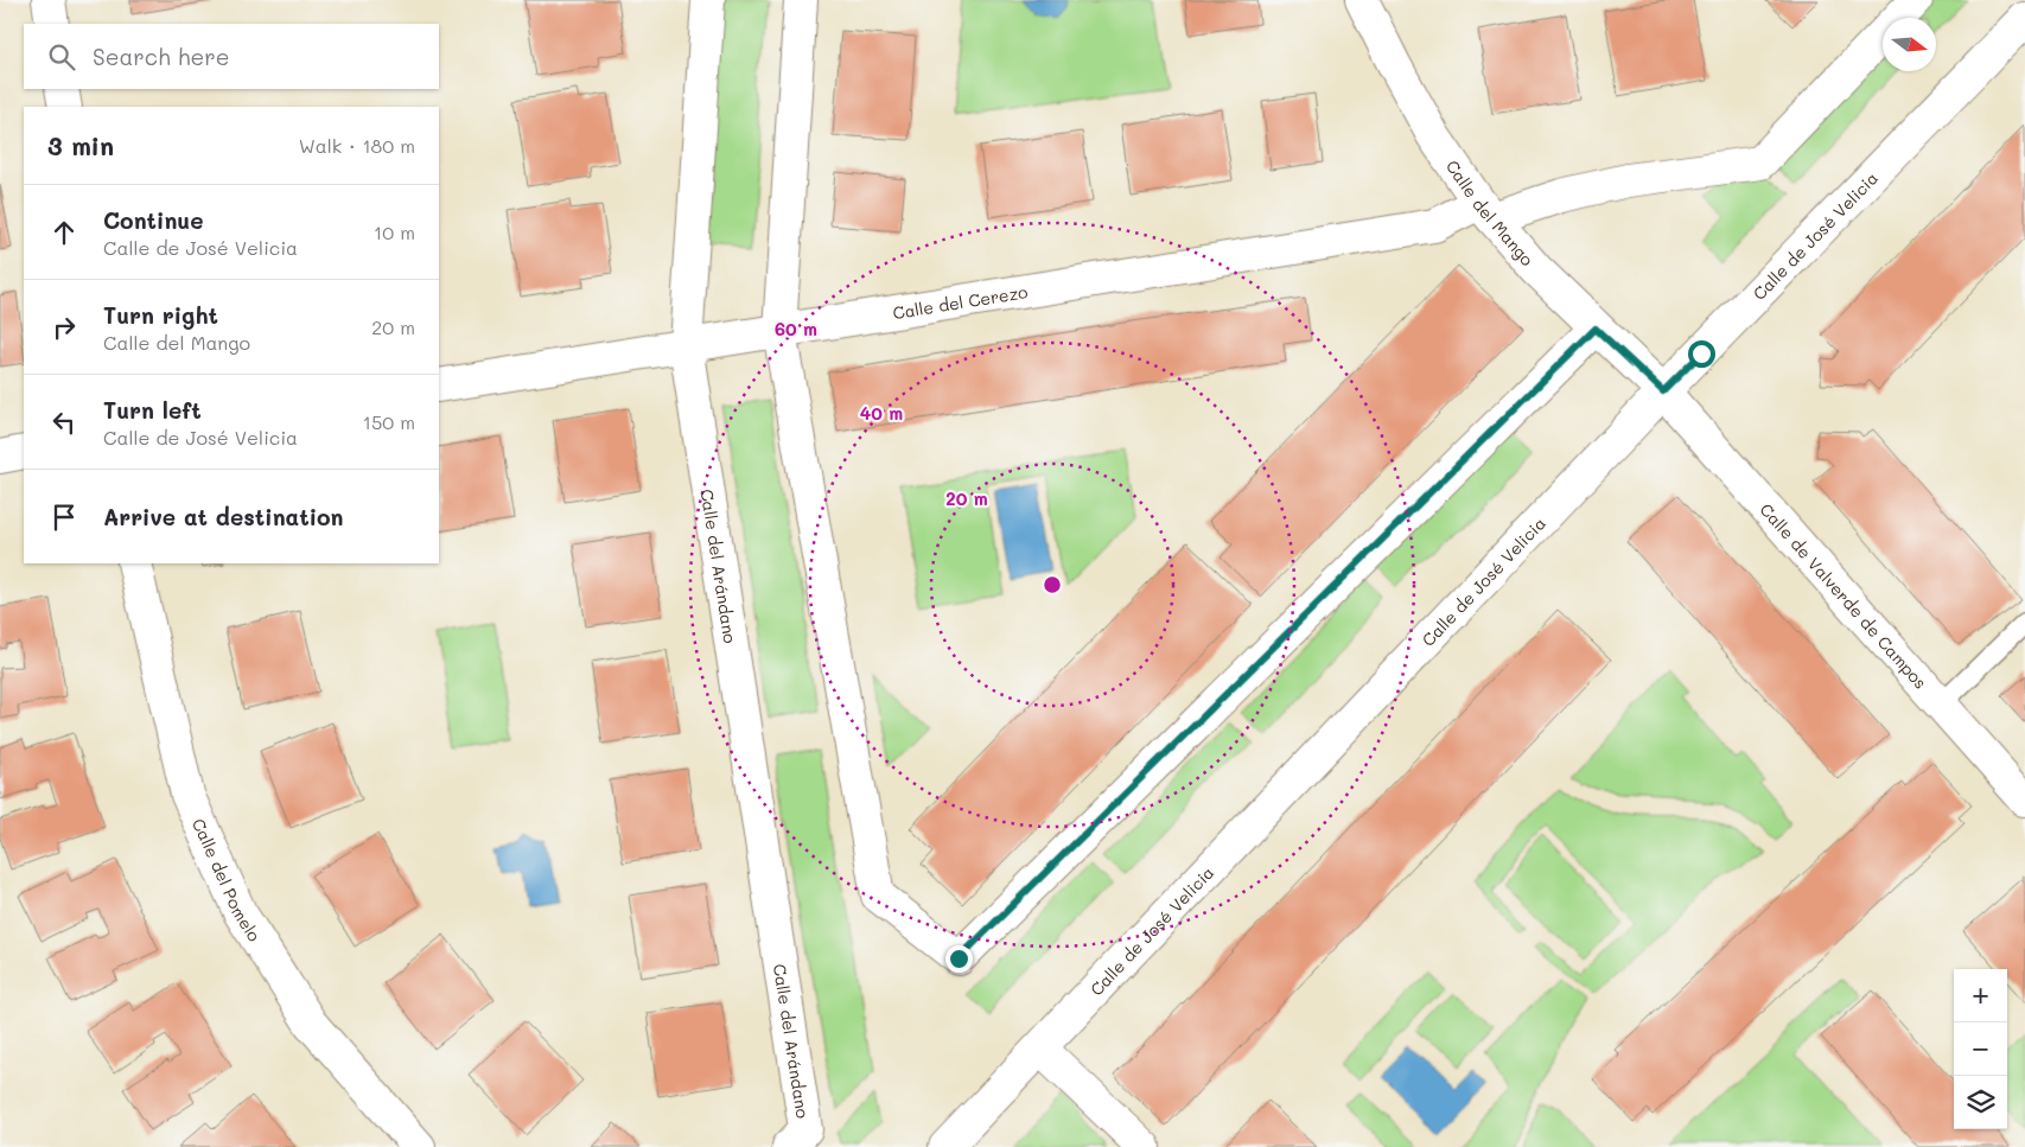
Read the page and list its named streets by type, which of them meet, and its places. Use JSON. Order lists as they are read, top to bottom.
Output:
{
  "streets": {
    "street": [
      "Calle del Mango",
      "Calle de José Velicia",
      "Calle del Cerezo",
      "Calle del Arándano",
      "Calle de Valverde de Campos",
      "Calle del Pomelo"
    ]
  },
  "crossings": [
    ["Calle del Mango", "Calle de José Velicia"],
    ["Calle del Mango", "Calle del Cerezo"],
    ["Calle del Mango", "Calle de Valverde de Campos"],
    ["Calle de José Velicia", "Calle de Valverde de Campos"],
    ["Calle del Cerezo", "Calle del Arándano"]
  ],
  "north": "right",
  "page": {
    "search": "Search here",
    "heading": ["3 min", "Walk · 180 m"],
    "list": [
      ["Continue", "Calle de José Velicia", "10 m"],
      ["Turn right", "Calle del Mango", "20 m"],
      ["Turn left", "Calle de José Velicia", "150 m"],
      "Arrive at destination"
    ],
    "map_buttons": ["+", "−"]
  },
  "rings": ["60 m", "40 m", "20 m"]
}
